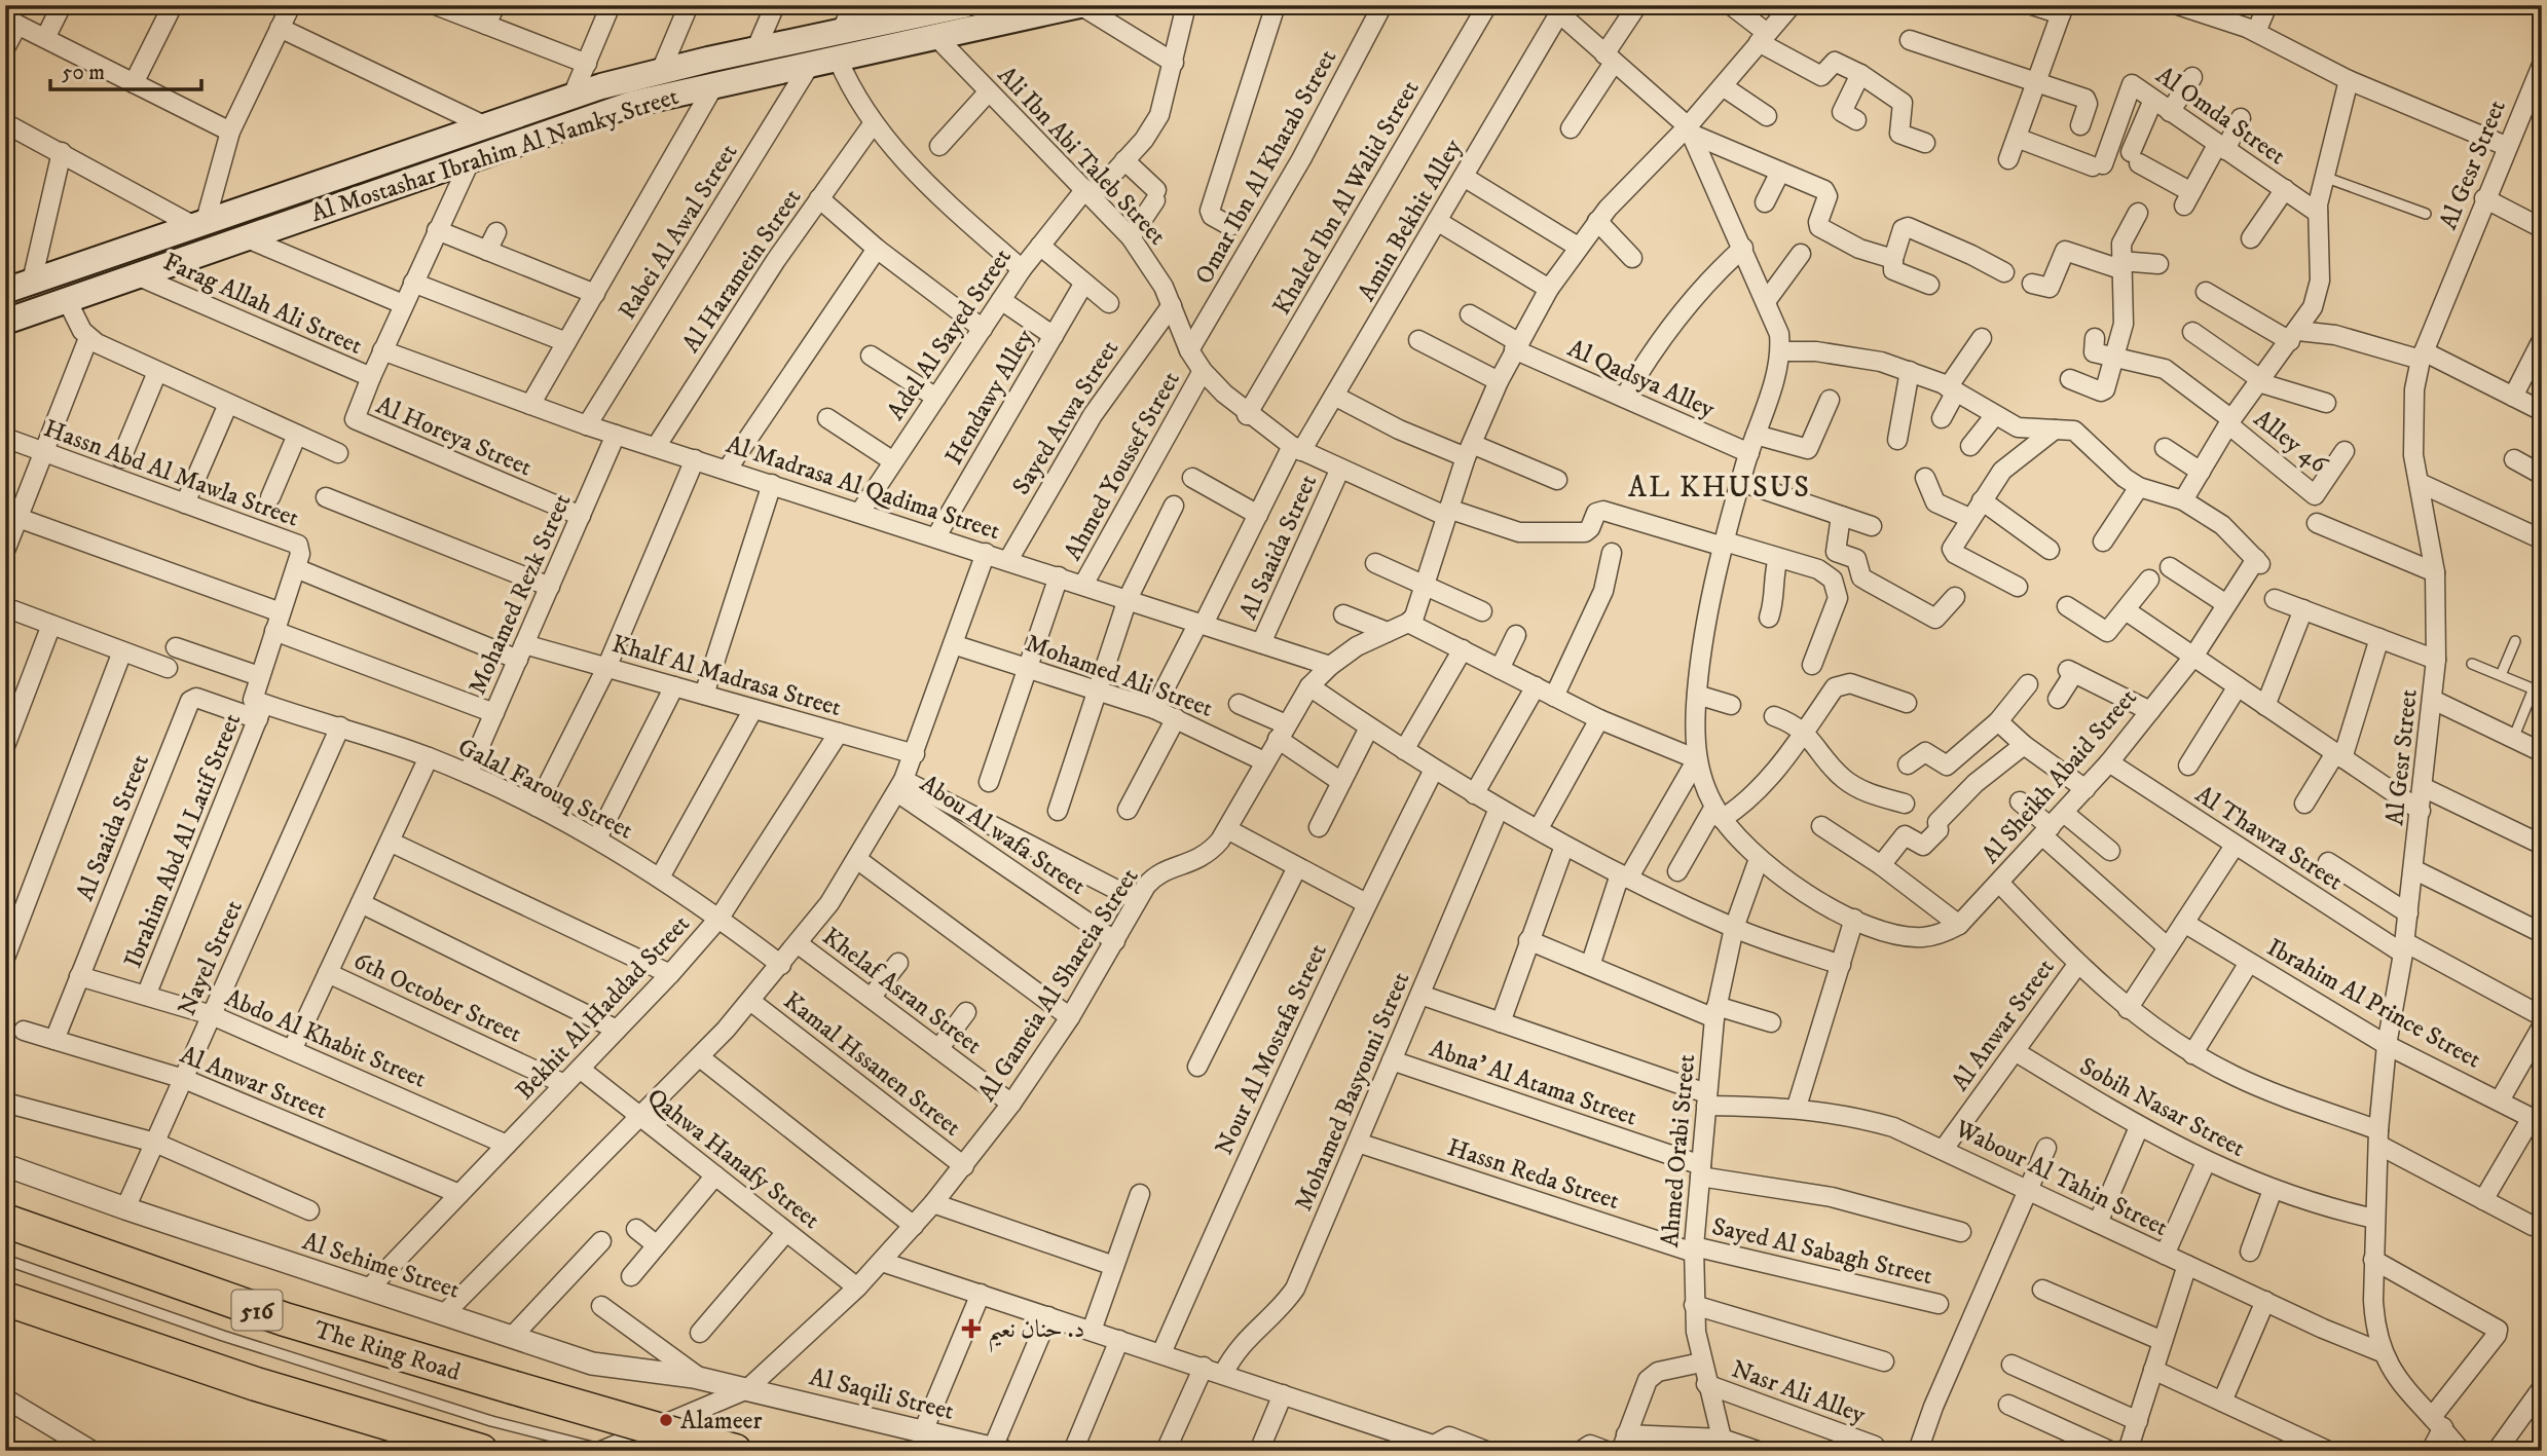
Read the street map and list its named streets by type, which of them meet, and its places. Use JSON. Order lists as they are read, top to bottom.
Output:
{
  "streets": {
    "highway": ["516", "The Ring Road"],
    "main road": ["Al Mostashar Ibrahim Al Namky Street"],
    "street": [
      "Al Omda Street",
      "Ali Ibn Abi Taleb Street",
      "Al Gesr Street",
      "Omar Ibn Al Khatab Street",
      "Khaled Ibn Al Walid Street",
      "Amin Bekhit Alley",
      "Rabei Al Awal Street",
      "Al Haramein Street",
      "Farag Allah Ali Street",
      "Adel Al Sayed Street",
      "Al Qadsya Alley",
      "Hendawy Alley",
      "Sayed Atwa Street",
      "Al Horeya Street",
      "Alley 46",
      "Ahmed Youssef Street",
      "Hassn Abd Al Mawla Street",
      "Al Madrasa Al Qadima Street",
      "Al Saaida Street",
      "Mohamed Rezk Street",
      "Khalf Al Madrasa Street",
      "Mohamed Ali Street",
      "Al Sheikh Abaid Street",
      "Galal Farouq Street",
      "Abou Al wafa Street",
      "Al Thawra Street",
      "Ibrahim Abd Al Latif Street",
      "Nayel Street",
      "Al Gameia Al Shareia Street",
      "Khelaf Asran Street",
      "6th October Street",
      "Ibrahim Al Prince Street",
      "Bekhit Al Haddad Street",
      "Al Anwar Street",
      "Abdo Al Khabit Street",
      "Nour Al Mostafa Street",
      "Kamal Hssanen Street",
      "Abna' Al Atama Street",
      "Mohamed Basyouni Street",
      "Sobih Nasar Street",
      "Ahmed Orabi Street",
      "Qahwa Hanafy Street",
      "Hassn Reda Street",
      "Wabour Al Tahin Street",
      "Sayed Al Sabagh Street",
      "Al Sehime Street",
      "Nasr Ali Alley",
      "Al Saqili Street"
    ]
  },
  "crossings": [
    ["Al Mostashar Ibrahim Al Namky Street", "Ali Ibn Abi Taleb Street"],
    ["Al Mostashar Ibrahim Al Namky Street", "Rabei Al Awal Street"],
    ["Al Mostashar Ibrahim Al Namky Street", "Farag Allah Ali Street"],
    ["Ali Ibn Abi Taleb Street", "Omar Ibn Al Khatab Street"],
    ["Ali Ibn Abi Taleb Street", "Khaled Ibn Al Walid Street"],
    ["Ali Ibn Abi Taleb Street", "Amin Bekhit Alley"],
    ["Ali Ibn Abi Taleb Street", "Adel Al Sayed Street"],
    ["Ali Ibn Abi Taleb Street", "Sayed Atwa Street"],
    ["Ali Ibn Abi Taleb Street", "Ahmed Youssef Street"],
    ["Ali Ibn Abi Taleb Street", "Al Saaida Street"],
    ["Al Gesr Street", "Al Thawra Street"],
    ["Al Gesr Street", "Ibrahim Al Prince Street"],
    ["Al Gesr Street", "Sobih Nasar Street"],
    ["Al Gesr Street", "Wabour Al Tahin Street"],
    ["Amin Bekhit Alley", "Al Madrasa Al Qadima Street"],
    ["Amin Bekhit Alley", "Mohamed Ali Street"],
    ["Rabei Al Awal Street", "Al Madrasa Al Qadima Street"],
    ["Al Haramein Street", "Al Madrasa Al Qadima Street"],
    ["Farag Allah Ali Street", "Al Horeya Street"],
    ["Adel Al Sayed Street", "Al Madrasa Al Qadima Street"],
    ["Hendawy Alley", "Al Madrasa Al Qadima Street"],
    ["Sayed Atwa Street", "Al Madrasa Al Qadima Street"],
    ["Al Horeya Street", "Mohamed Rezk Street"],
    ["Ahmed Youssef Street", "Al Madrasa Al Qadima Street"],
    ["Hassn Abd Al Mawla Street", "Khalf Al Madrasa Street"],
    ["Al Madrasa Al Qadima Street", "Al Saaida Street"],
    ["Al Madrasa Al Qadima Street", "Mohamed Rezk Street"],
    ["Al Madrasa Al Qadima Street", "Al Gameia Al Shareia Street"],
    ["Al Saaida Street", "Galal Farouq Street"],
    ["Al Saaida Street", "Ibrahim Abd Al Latif Street"],
    ["Al Saaida Street", "Al Anwar Street"],
    ["Al Saaida Street", "Abdo Al Khabit Street"],
    ["Mohamed Rezk Street", "Khalf Al Madrasa Street"],
    ["Mohamed Rezk Street", "Galal Farouq Street"],
    ["Khalf Al Madrasa Street", "Bekhit Al Haddad Street"],
    ["Mohamed Ali Street", "Al Gameia Al Shareia Street"],
    ["Al Sheikh Abaid Street", "Al Thawra Street"],
    ["Galal Farouq Street", "Ibrahim Abd Al Latif Street"],
    ["Galal Farouq Street", "Nayel Street"],
    ["Galal Farouq Street", "Bekhit Al Haddad Street"],
    ["Abou Al wafa Street", "Al Gameia Al Shareia Street"],
    ["Ibrahim Abd Al Latif Street", "Abdo Al Khabit Street"],
    ["Nayel Street", "Al Anwar Street"],
    ["Nayel Street", "Abdo Al Khabit Street"],
    ["Nayel Street", "Al Sehime Street"],
    ["Al Gameia Al Shareia Street", "Khelaf Asran Street"],
    ["Al Gameia Al Shareia Street", "Kamal Hssanen Street"],
    ["Al Gameia Al Shareia Street", "Qahwa Hanafy Street"],
    ["Al Gameia Al Shareia Street", "Al Sehime Street"],
    ["Al Gameia Al Shareia Street", "Al Saqili Street"],
    ["6th October Street", "Bekhit Al Haddad Street"],
    ["Bekhit Al Haddad Street", "Al Anwar Street"],
    ["Bekhit Al Haddad Street", "Abdo Al Khabit Street"],
    ["Bekhit Al Haddad Street", "Qahwa Hanafy Street"],
    ["Bekhit Al Haddad Street", "Al Sehime Street"],
    ["Al Anwar Street", "Sobih Nasar Street"],
    ["Al Anwar Street", "Wabour Al Tahin Street"],
    ["Abna' Al Atama Street", "Mohamed Basyouni Street"],
    ["Abna' Al Atama Street", "Ahmed Orabi Street"],
    ["Mohamed Basyouni Street", "Hassn Reda Street"],
    ["Mohamed Basyouni Street", "Wabour Al Tahin Street"],
    ["Ahmed Orabi Street", "Hassn Reda Street"],
    ["Ahmed Orabi Street", "Wabour Al Tahin Street"],
    ["Ahmed Orabi Street", "Sayed Al Sabagh Street"],
    ["Ahmed Orabi Street", "Nasr Ali Alley"],
    ["Hassn Reda Street", "Sayed Al Sabagh Street"],
    ["Al Sehime Street", "Al Saqili Street"]
  ],
  "districts": ["AL KHUSUS"],
  "places": {
    "health": ["د. حنان نعيم"],
    "other": ["Alameer"]
  },
  "scale_bar": "50 m"
}
